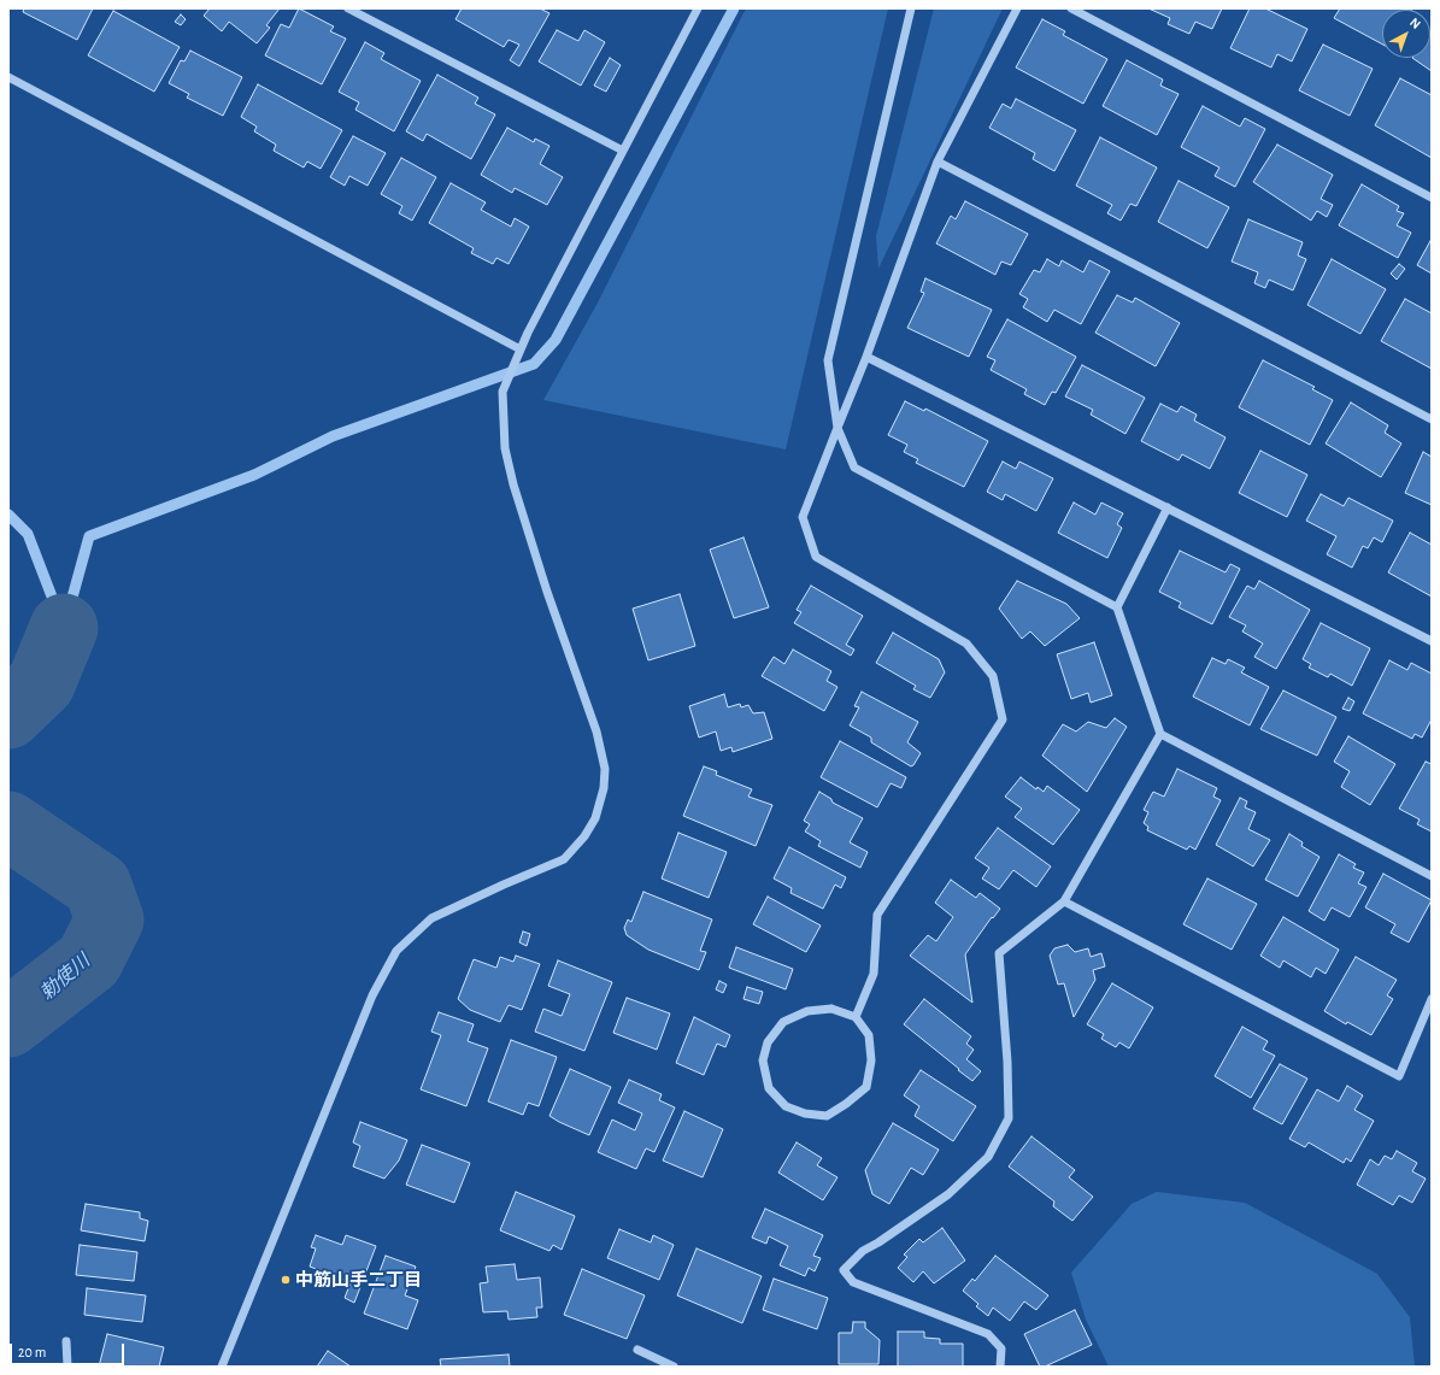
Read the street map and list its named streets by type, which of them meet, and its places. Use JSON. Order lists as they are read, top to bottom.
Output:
{
  "water": ["勅使川"],
  "places": ["中筋山手二丁目"],
  "scale_bar": "20 m",
  "north": "top right"
}
